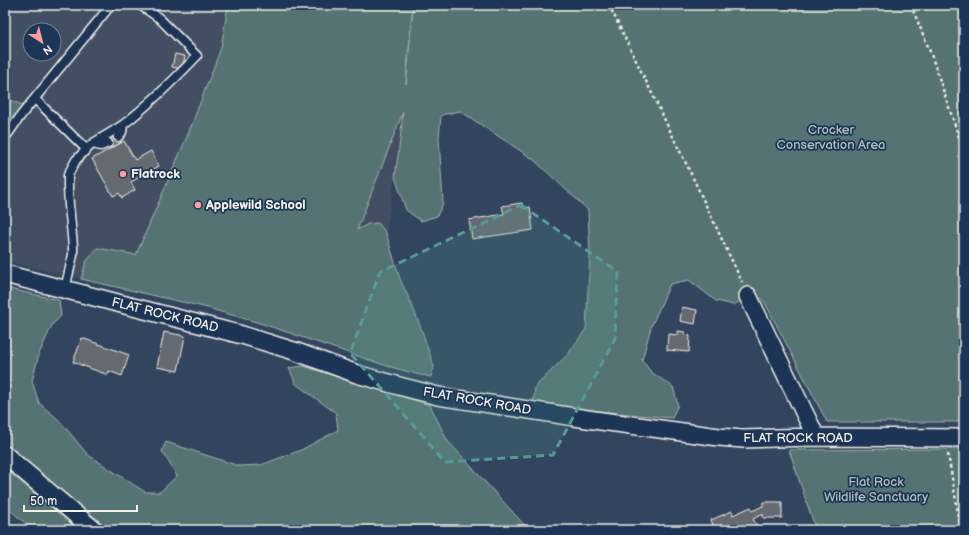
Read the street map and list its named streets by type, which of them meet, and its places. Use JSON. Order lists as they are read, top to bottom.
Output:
{
  "streets": {
    "street": ["FLAT ROCK ROAD"]
  },
  "parks": ["Crocker Conservation Area", "Flat Rock Wildlife Sanctuary"],
  "places": ["Flatrock", "Applewild School"],
  "scale_bar": "50 m",
  "north": "bottom right"
}
